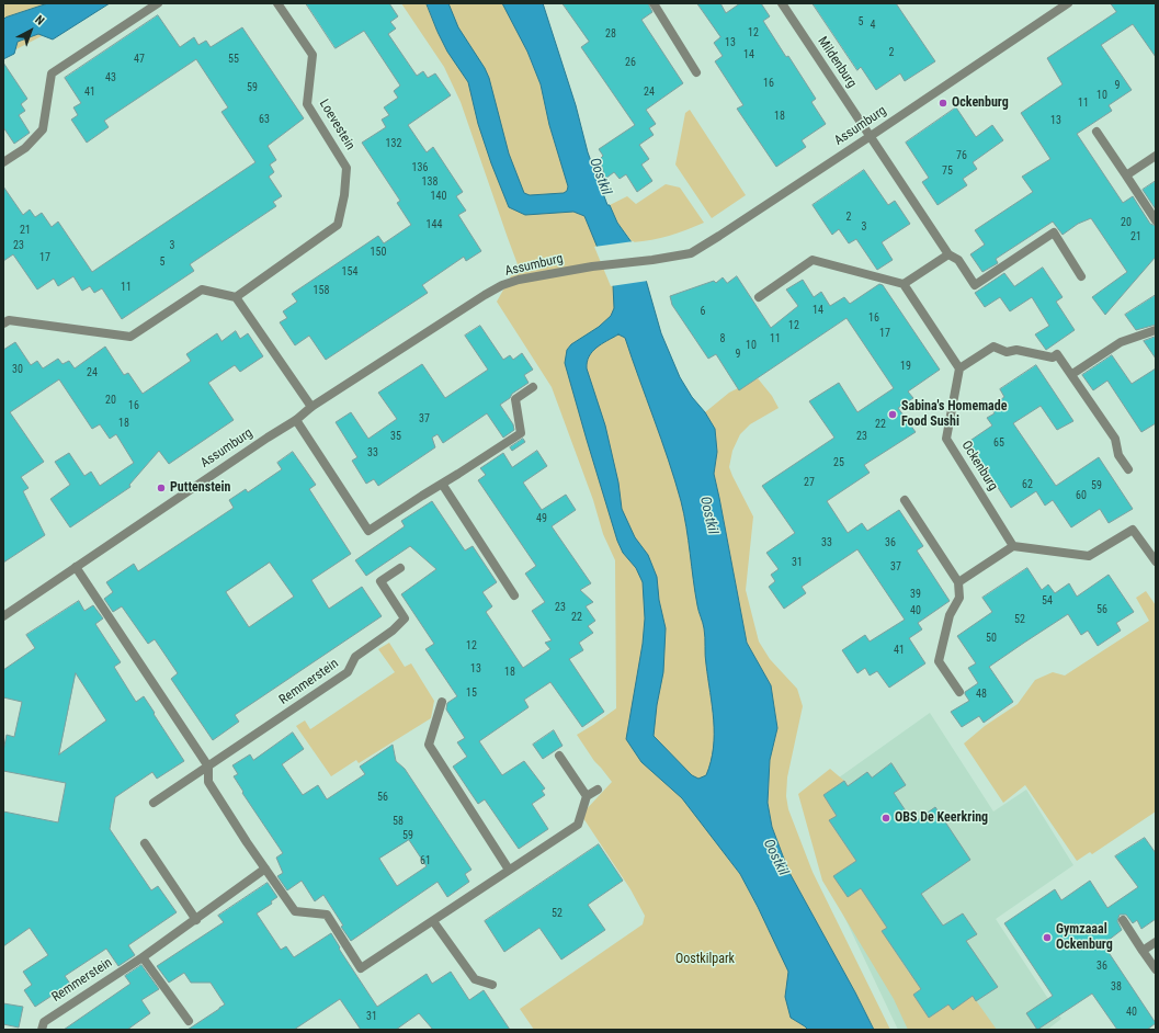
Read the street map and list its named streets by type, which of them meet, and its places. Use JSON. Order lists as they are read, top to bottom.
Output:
{
  "streets": {
    "street": [
      "Mildenburg",
      "Loevestein",
      "Assumburg",
      "Ockenburg",
      "Remmerstein"
    ]
  },
  "crossings": [
    ["Mildenburg", "Assumburg"]
  ],
  "water": ["Oostkil"],
  "parks": ["Oostkilpark"],
  "places": [
    "Ockenburg",
    "Sabina's Homemade Food Sushi",
    "Puttenstein",
    "OBS De Keerkring",
    "Gymzaaal Ockenburg"
  ],
  "house_numbers": [
    "5",
    "4",
    "12",
    "28",
    "13",
    "2",
    "14",
    "47",
    "55",
    "26",
    "43",
    "16",
    "9",
    "59",
    "41",
    "24",
    "10",
    "11",
    "18",
    "63",
    "13",
    "132",
    "76",
    "136",
    "75",
    "138",
    "140",
    "2",
    "20",
    "144",
    "3",
    "21",
    "21",
    "23",
    "3",
    "150",
    "17",
    "5",
    "154",
    "11",
    "158",
    "14",
    "6",
    "16",
    "12",
    "17",
    "8",
    "11",
    "10",
    "9",
    "19",
    "30",
    "24",
    "20",
    "16",
    "37",
    "18",
    "22",
    "35",
    "23",
    "65",
    "33",
    "25",
    "27",
    "62",
    "59",
    "60",
    "49",
    "33",
    "36",
    "31",
    "37",
    "39",
    "54",
    "23",
    "56",
    "40",
    "22",
    "52",
    "50",
    "12",
    "41",
    "13",
    "18",
    "15",
    "48",
    "56",
    "58",
    "59",
    "61",
    "52",
    "36",
    "38",
    "40",
    "31"
  ],
  "north": "top right"
}
